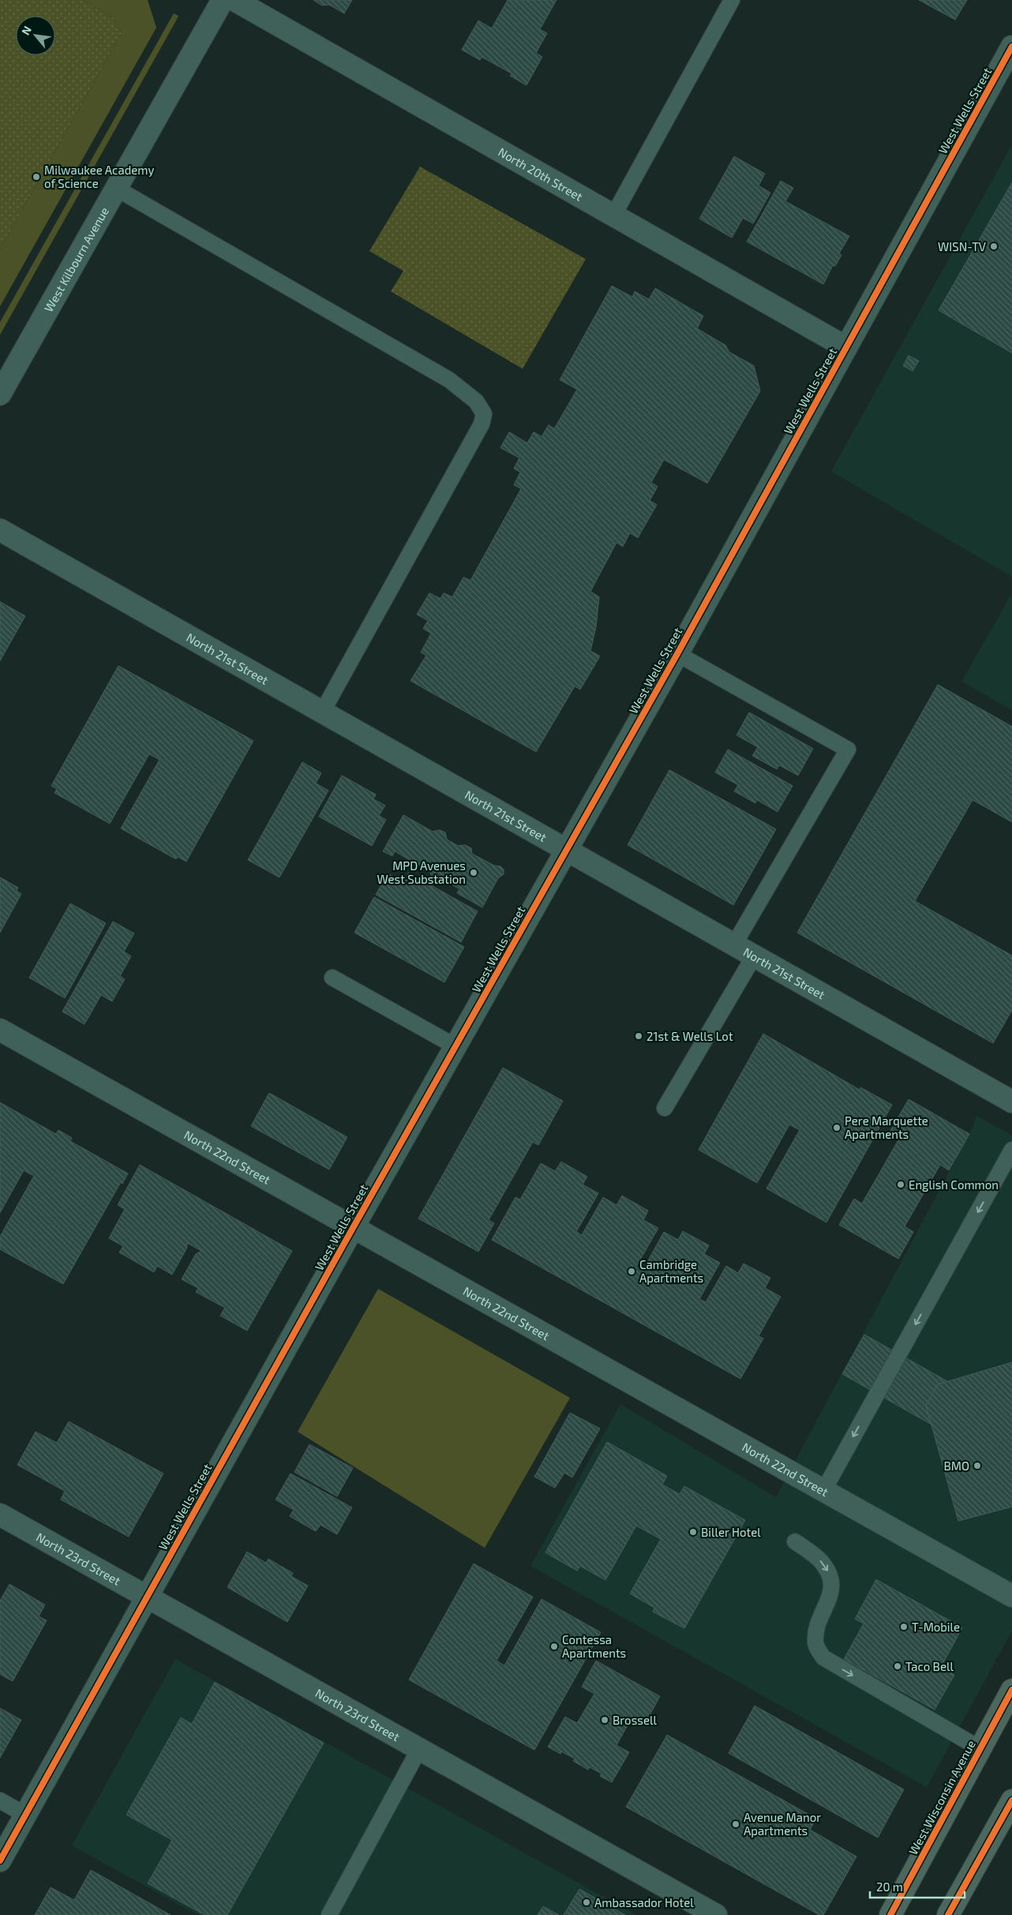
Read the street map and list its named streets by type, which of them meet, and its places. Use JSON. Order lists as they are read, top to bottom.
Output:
{
  "streets": {
    "main road": ["West Wisconsin Avenue"],
    "street": [
      "West Wells Street",
      "North 20th Street",
      "West Kilbourn Avenue",
      "North 21st Street",
      "North 22nd Street",
      "North 23rd Street"
    ]
  },
  "crossings": [
    ["West Wells Street", "North 20th Street"],
    ["West Wells Street", "North 21st Street"],
    ["West Wells Street", "North 22nd Street"],
    ["West Wells Street", "North 23rd Street"]
  ],
  "places": [
    "Milwaukee Academy of Science",
    "WISN-TV",
    "MPD Avenues West Substation",
    "21st & Wells Lot",
    "Pere Marquette Apartments",
    "English Common",
    "Cambridge Apartments",
    "BMO",
    "Biller Hotel",
    "T-Mobile",
    "Contessa Apartments",
    "Taco Bell",
    "Brossell",
    "Avenue Manor Apartments",
    "Ambassador Hotel"
  ],
  "scale_bar": "20 m",
  "north": "top left"
}
